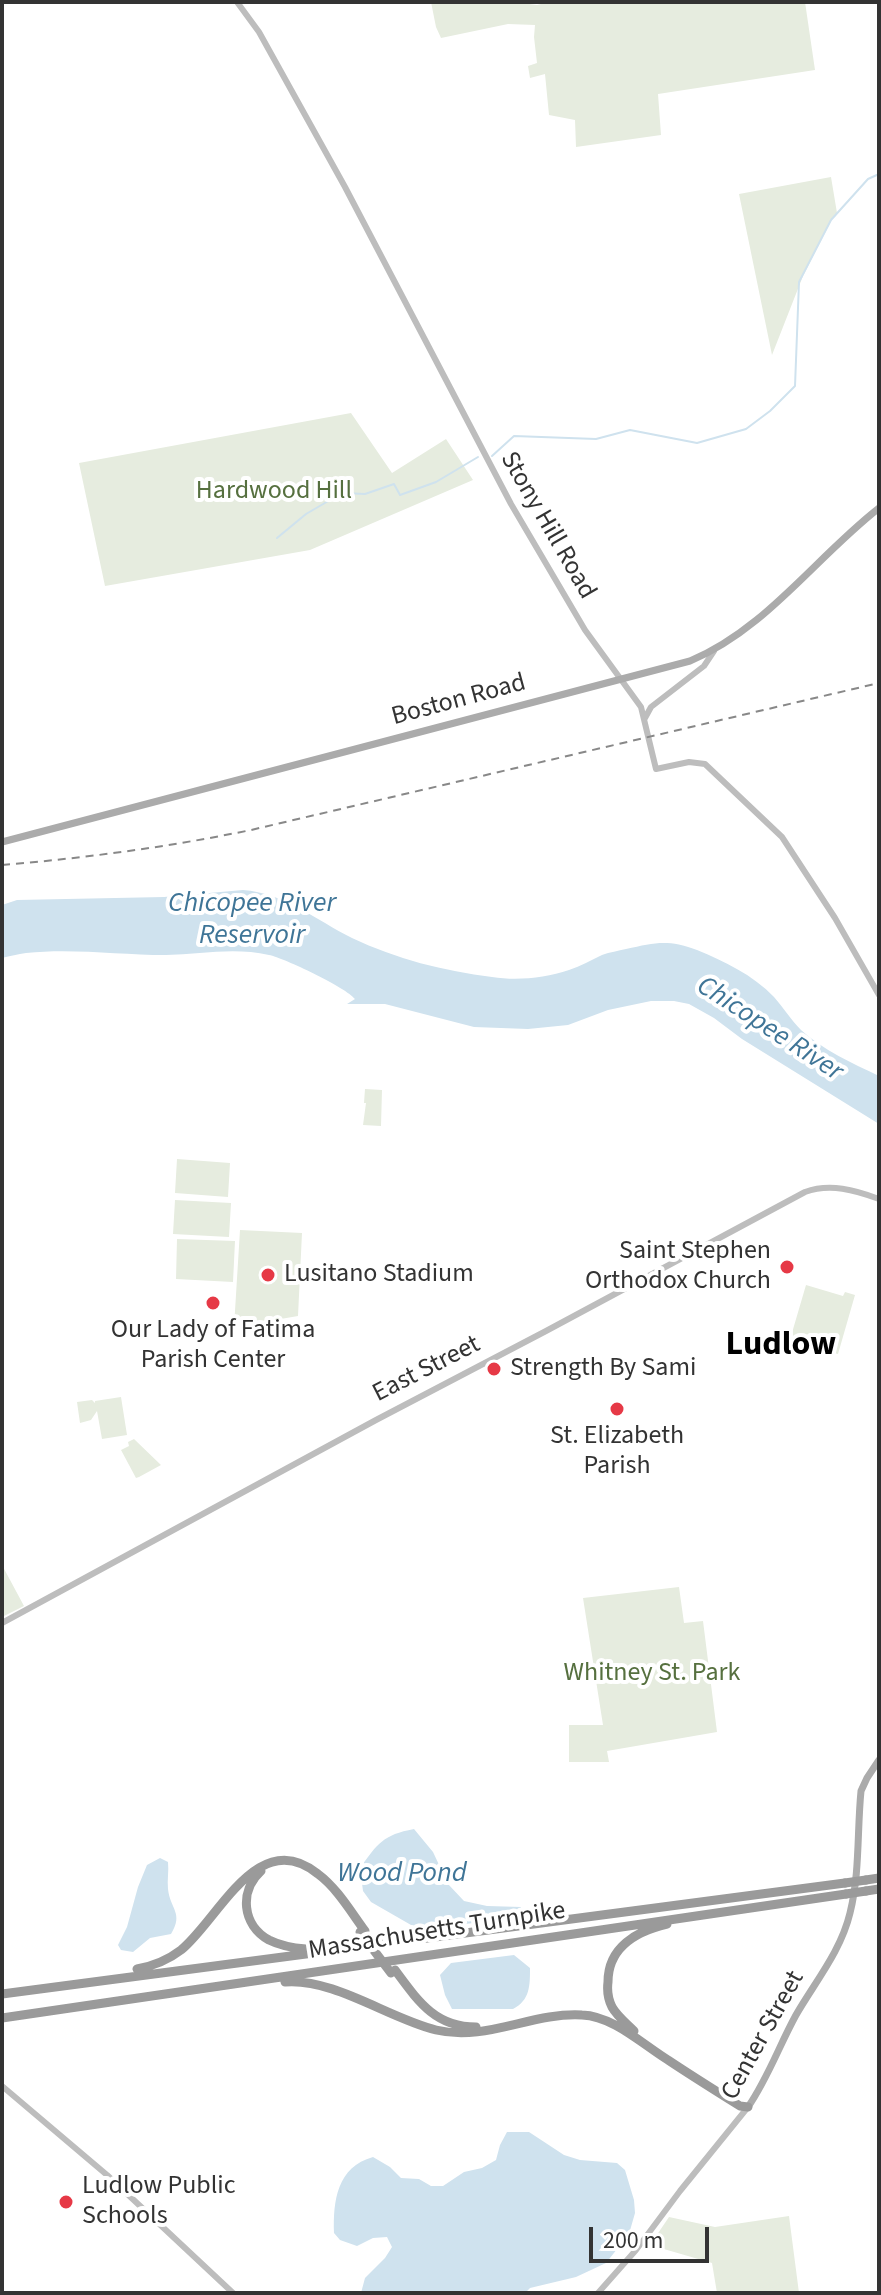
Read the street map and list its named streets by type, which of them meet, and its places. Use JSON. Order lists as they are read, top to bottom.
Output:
{
  "streets": {
    "highway": ["Massachusetts Turnpike"],
    "main road": [
      "Stony Hill Road",
      "Boston Road",
      "East Street",
      "Center Street"
    ]
  },
  "crossings": [
    ["Stony Hill Road", "Boston Road"]
  ],
  "districts": ["Ludlow"],
  "water": ["Chicopee River Reservoir", "Chicopee River", "Wood Pond"],
  "parks": ["Hardwood Hill", "Whitney St. Park"],
  "places": [
    "Saint Stephen Orthodox Church",
    "Lusitano Stadium",
    "Our Lady of Fatima Parish Center",
    "Strength By Sami",
    "St. Elizabeth Parish",
    "Ludlow Public Schools"
  ],
  "scale_bar": "200 m"
}
